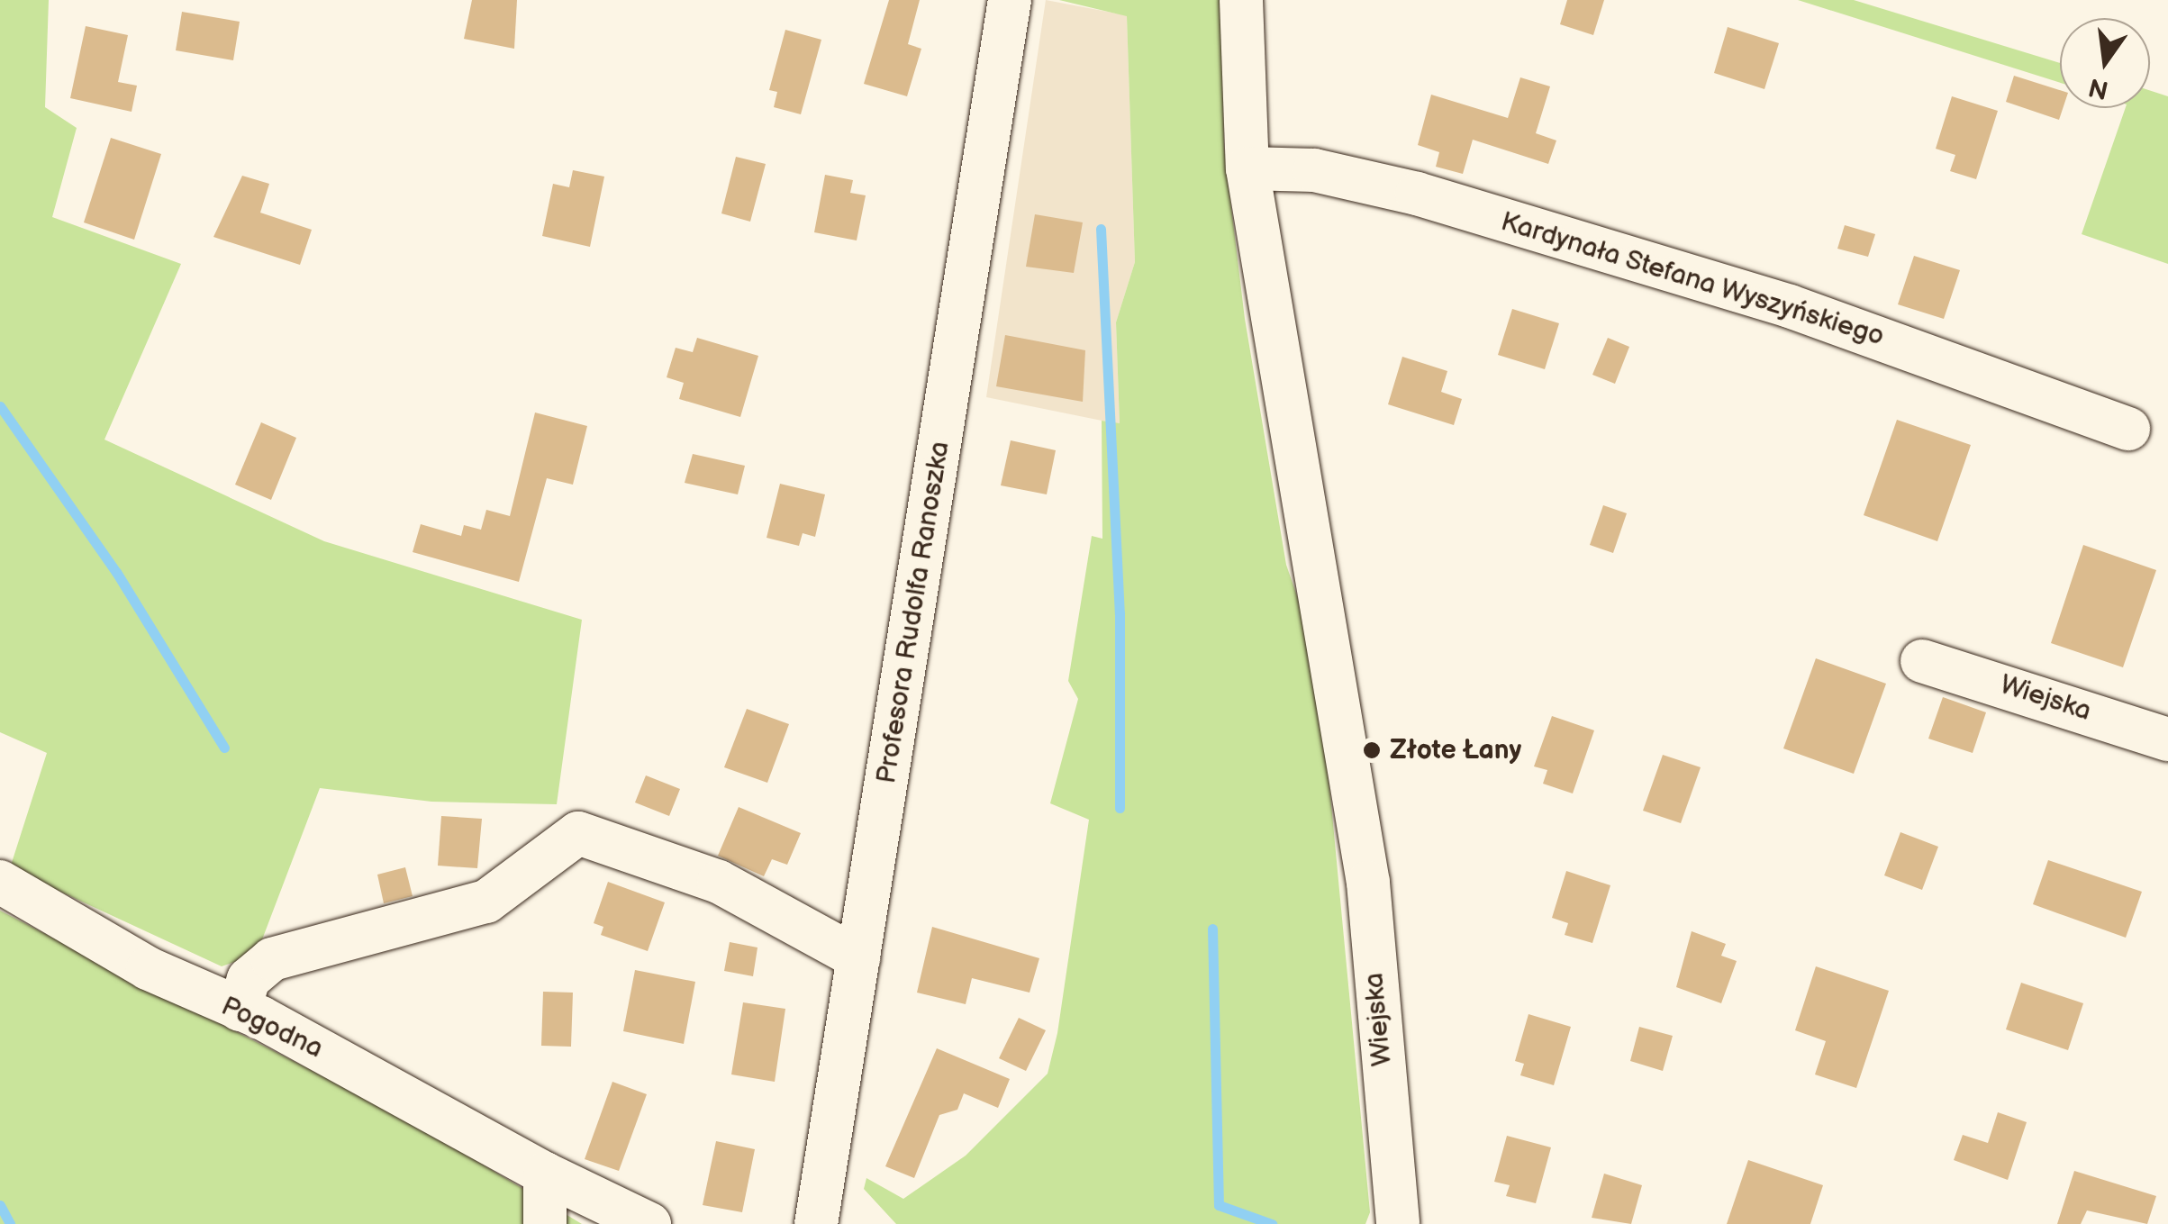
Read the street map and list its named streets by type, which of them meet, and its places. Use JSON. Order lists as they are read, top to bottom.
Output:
{
  "streets": {
    "street": [
      "Kardynała Stefana Wyszyńskiego",
      "Profesora Rudolfa Ranoszka",
      "Wiejska",
      "Pogodna"
    ]
  },
  "crossings": [
    ["Kardynała Stefana Wyszyńskiego", "Wiejska"]
  ],
  "places": ["Złote Łany"],
  "north": "bottom"
}
